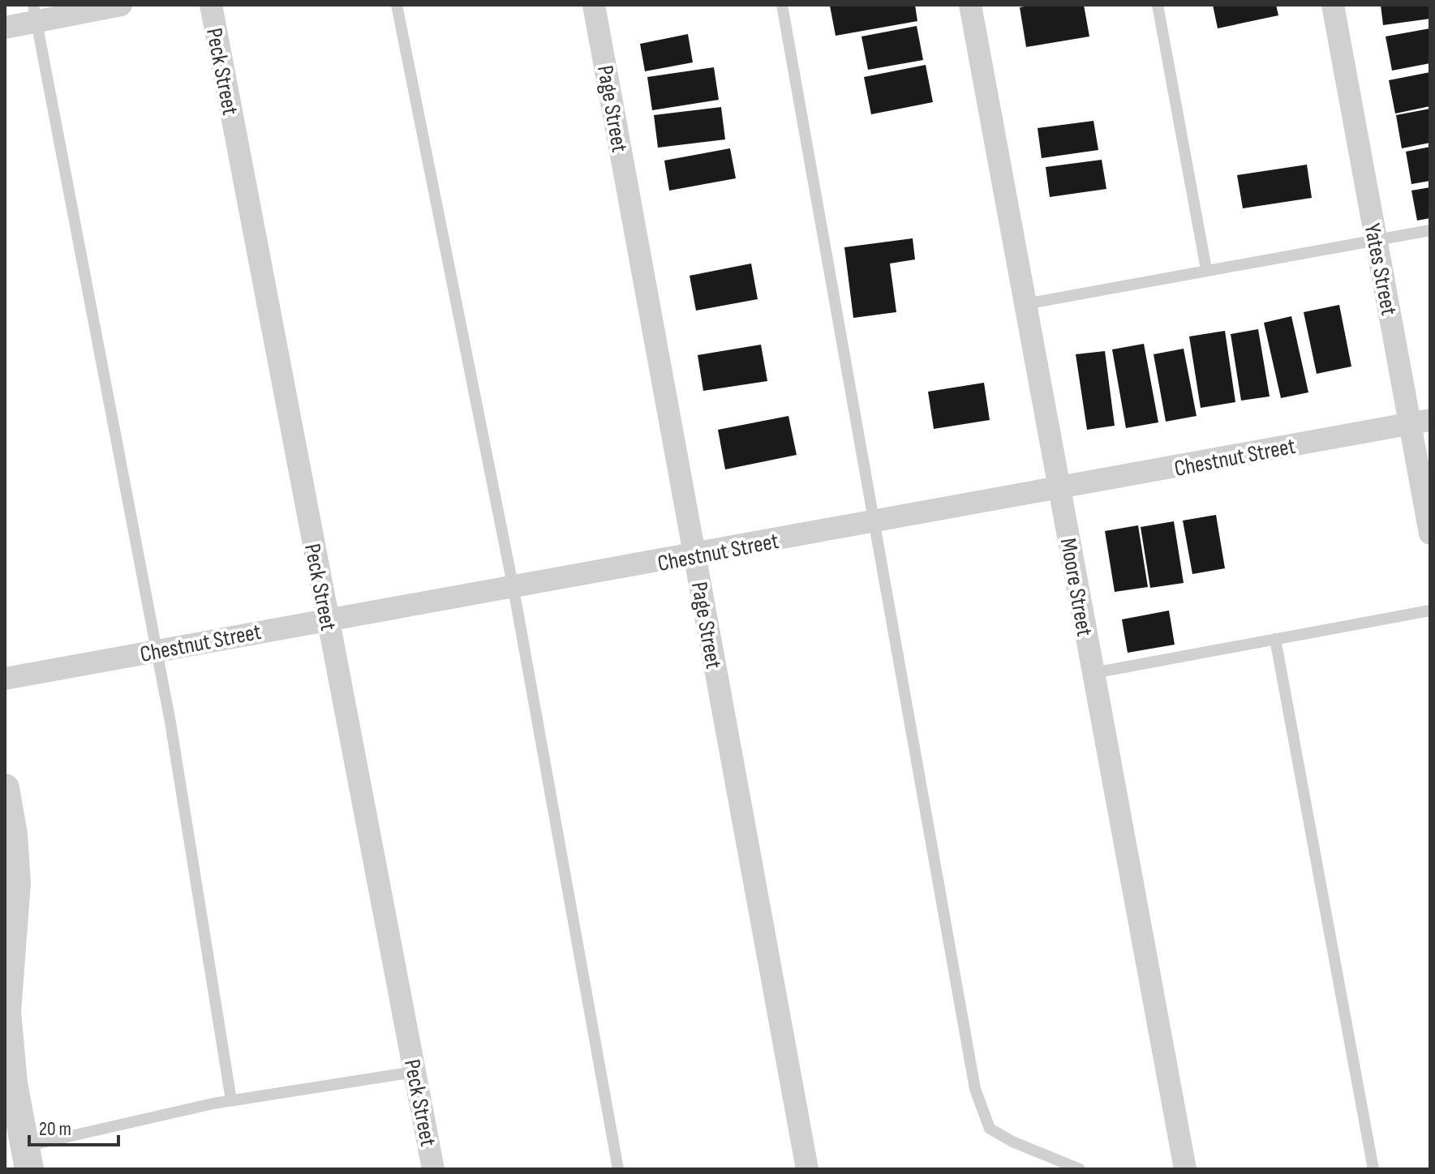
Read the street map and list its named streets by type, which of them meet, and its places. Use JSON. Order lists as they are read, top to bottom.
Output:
{
  "streets": {
    "street": [
      "Peck Street",
      "Page Street",
      "Yates Street",
      "Chestnut Street",
      "Moore Street"
    ]
  },
  "crossings": [
    ["Peck Street", "Chestnut Street"],
    ["Page Street", "Chestnut Street"],
    ["Yates Street", "Chestnut Street"],
    ["Chestnut Street", "Moore Street"]
  ],
  "scale_bar": "20 m"
}
